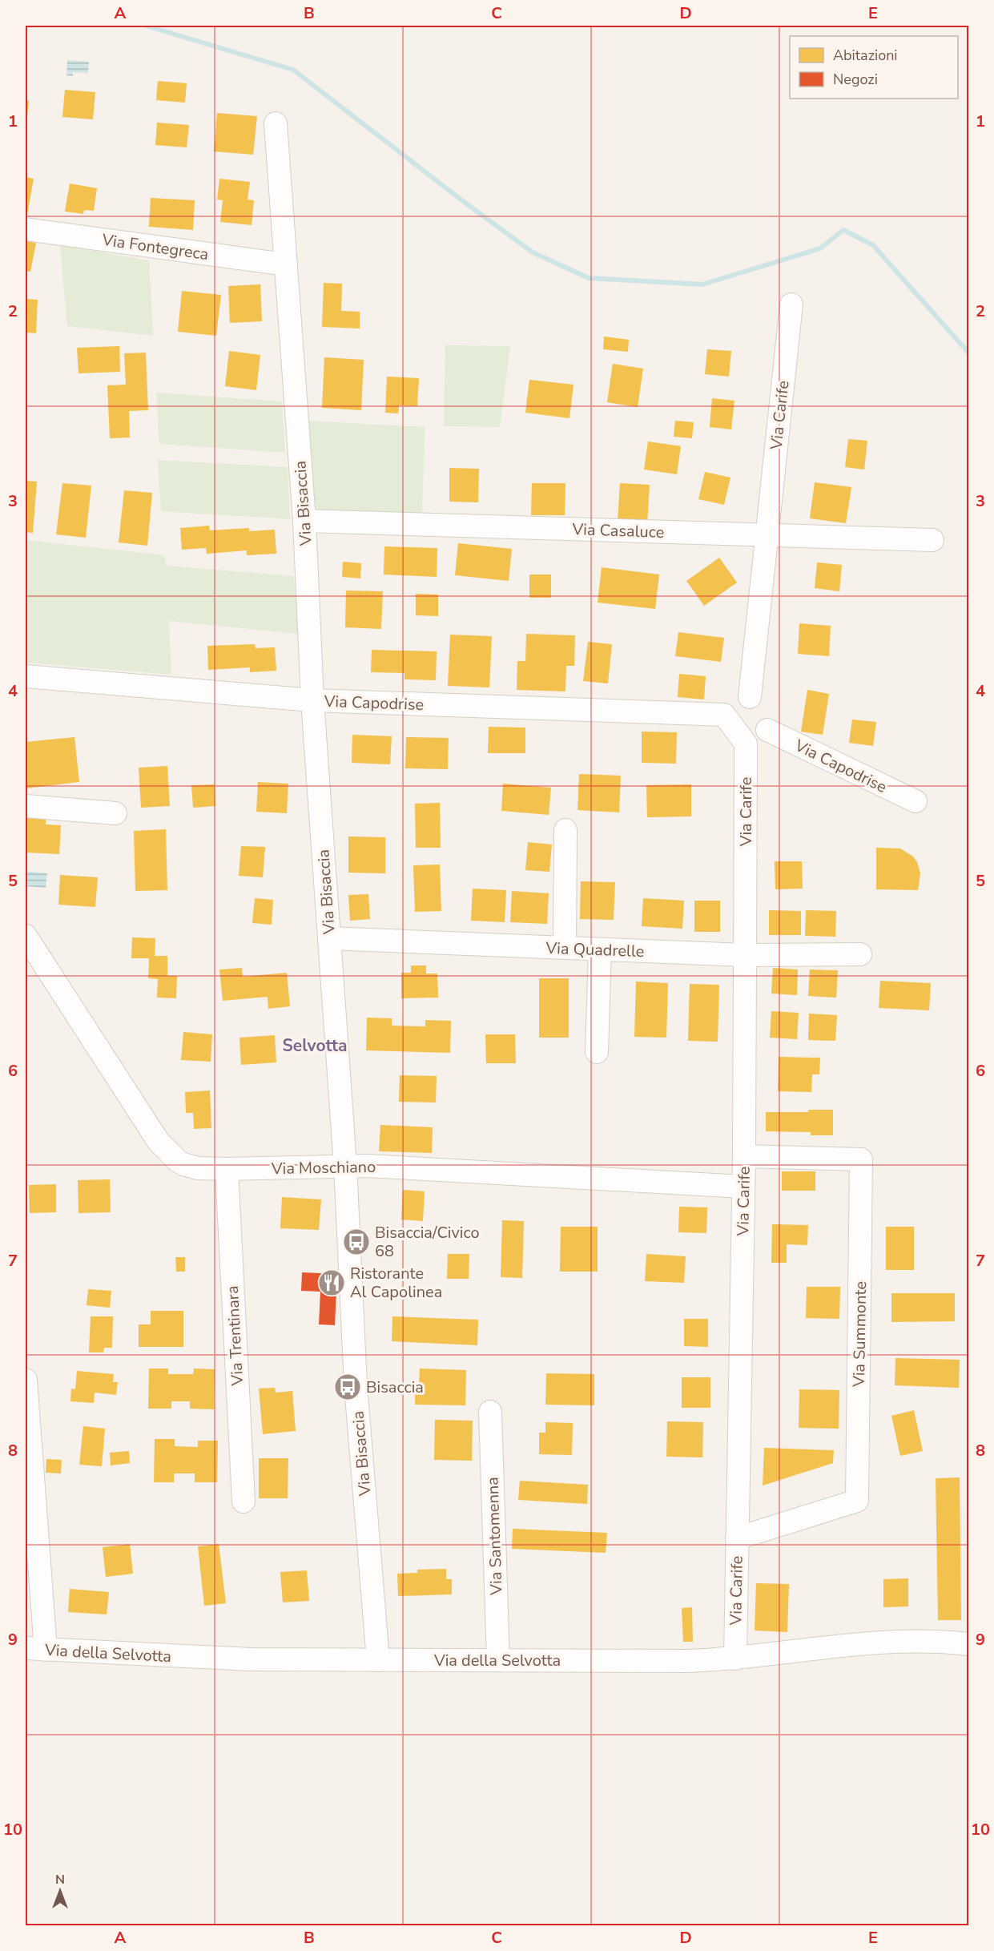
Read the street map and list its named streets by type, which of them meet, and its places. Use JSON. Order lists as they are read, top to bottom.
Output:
{
  "streets": {
    "street": [
      "Via Fontegreca",
      "Via Carife",
      "Via Bisaccia",
      "Via Casaluce",
      "Via Capodrise",
      "Via Quadrelle",
      "Via Moschiano",
      "Via Summonte",
      "Via Trentinara",
      "Via Santomenna",
      "Via della Selvotta"
    ]
  },
  "crossings": [
    ["Via Fontegreca", "Via Bisaccia"],
    ["Via Carife", "Via Casaluce"],
    ["Via Carife", "Via Quadrelle"],
    ["Via Carife", "Via Moschiano"],
    ["Via Carife", "Via Summonte"],
    ["Via Carife", "Via della Selvotta"],
    ["Via Bisaccia", "Via Casaluce"],
    ["Via Bisaccia", "Via Capodrise"],
    ["Via Bisaccia", "Via Quadrelle"],
    ["Via Bisaccia", "Via Moschiano"],
    ["Via Bisaccia", "Via della Selvotta"],
    ["Via Moschiano", "Via Trentinara"],
    ["Via Santomenna", "Via della Selvotta"]
  ],
  "districts": ["Selvotta"],
  "places": {
    "bus stop": ["Bisaccia/Civico 68", "Bisaccia"],
    "restaurant": ["Ristorante Al Capolinea"]
  },
  "legend": ["Abitazioni", "Negozi"],
  "north": "top",
  "grid": {
    "columns": [
      "A",
      "B",
      "C",
      "D",
      "E"
    ],
    "rows": [
      "1",
      "2",
      "3",
      "4",
      "5",
      "6",
      "7",
      "8",
      "9",
      "10"
    ]
  }
}
